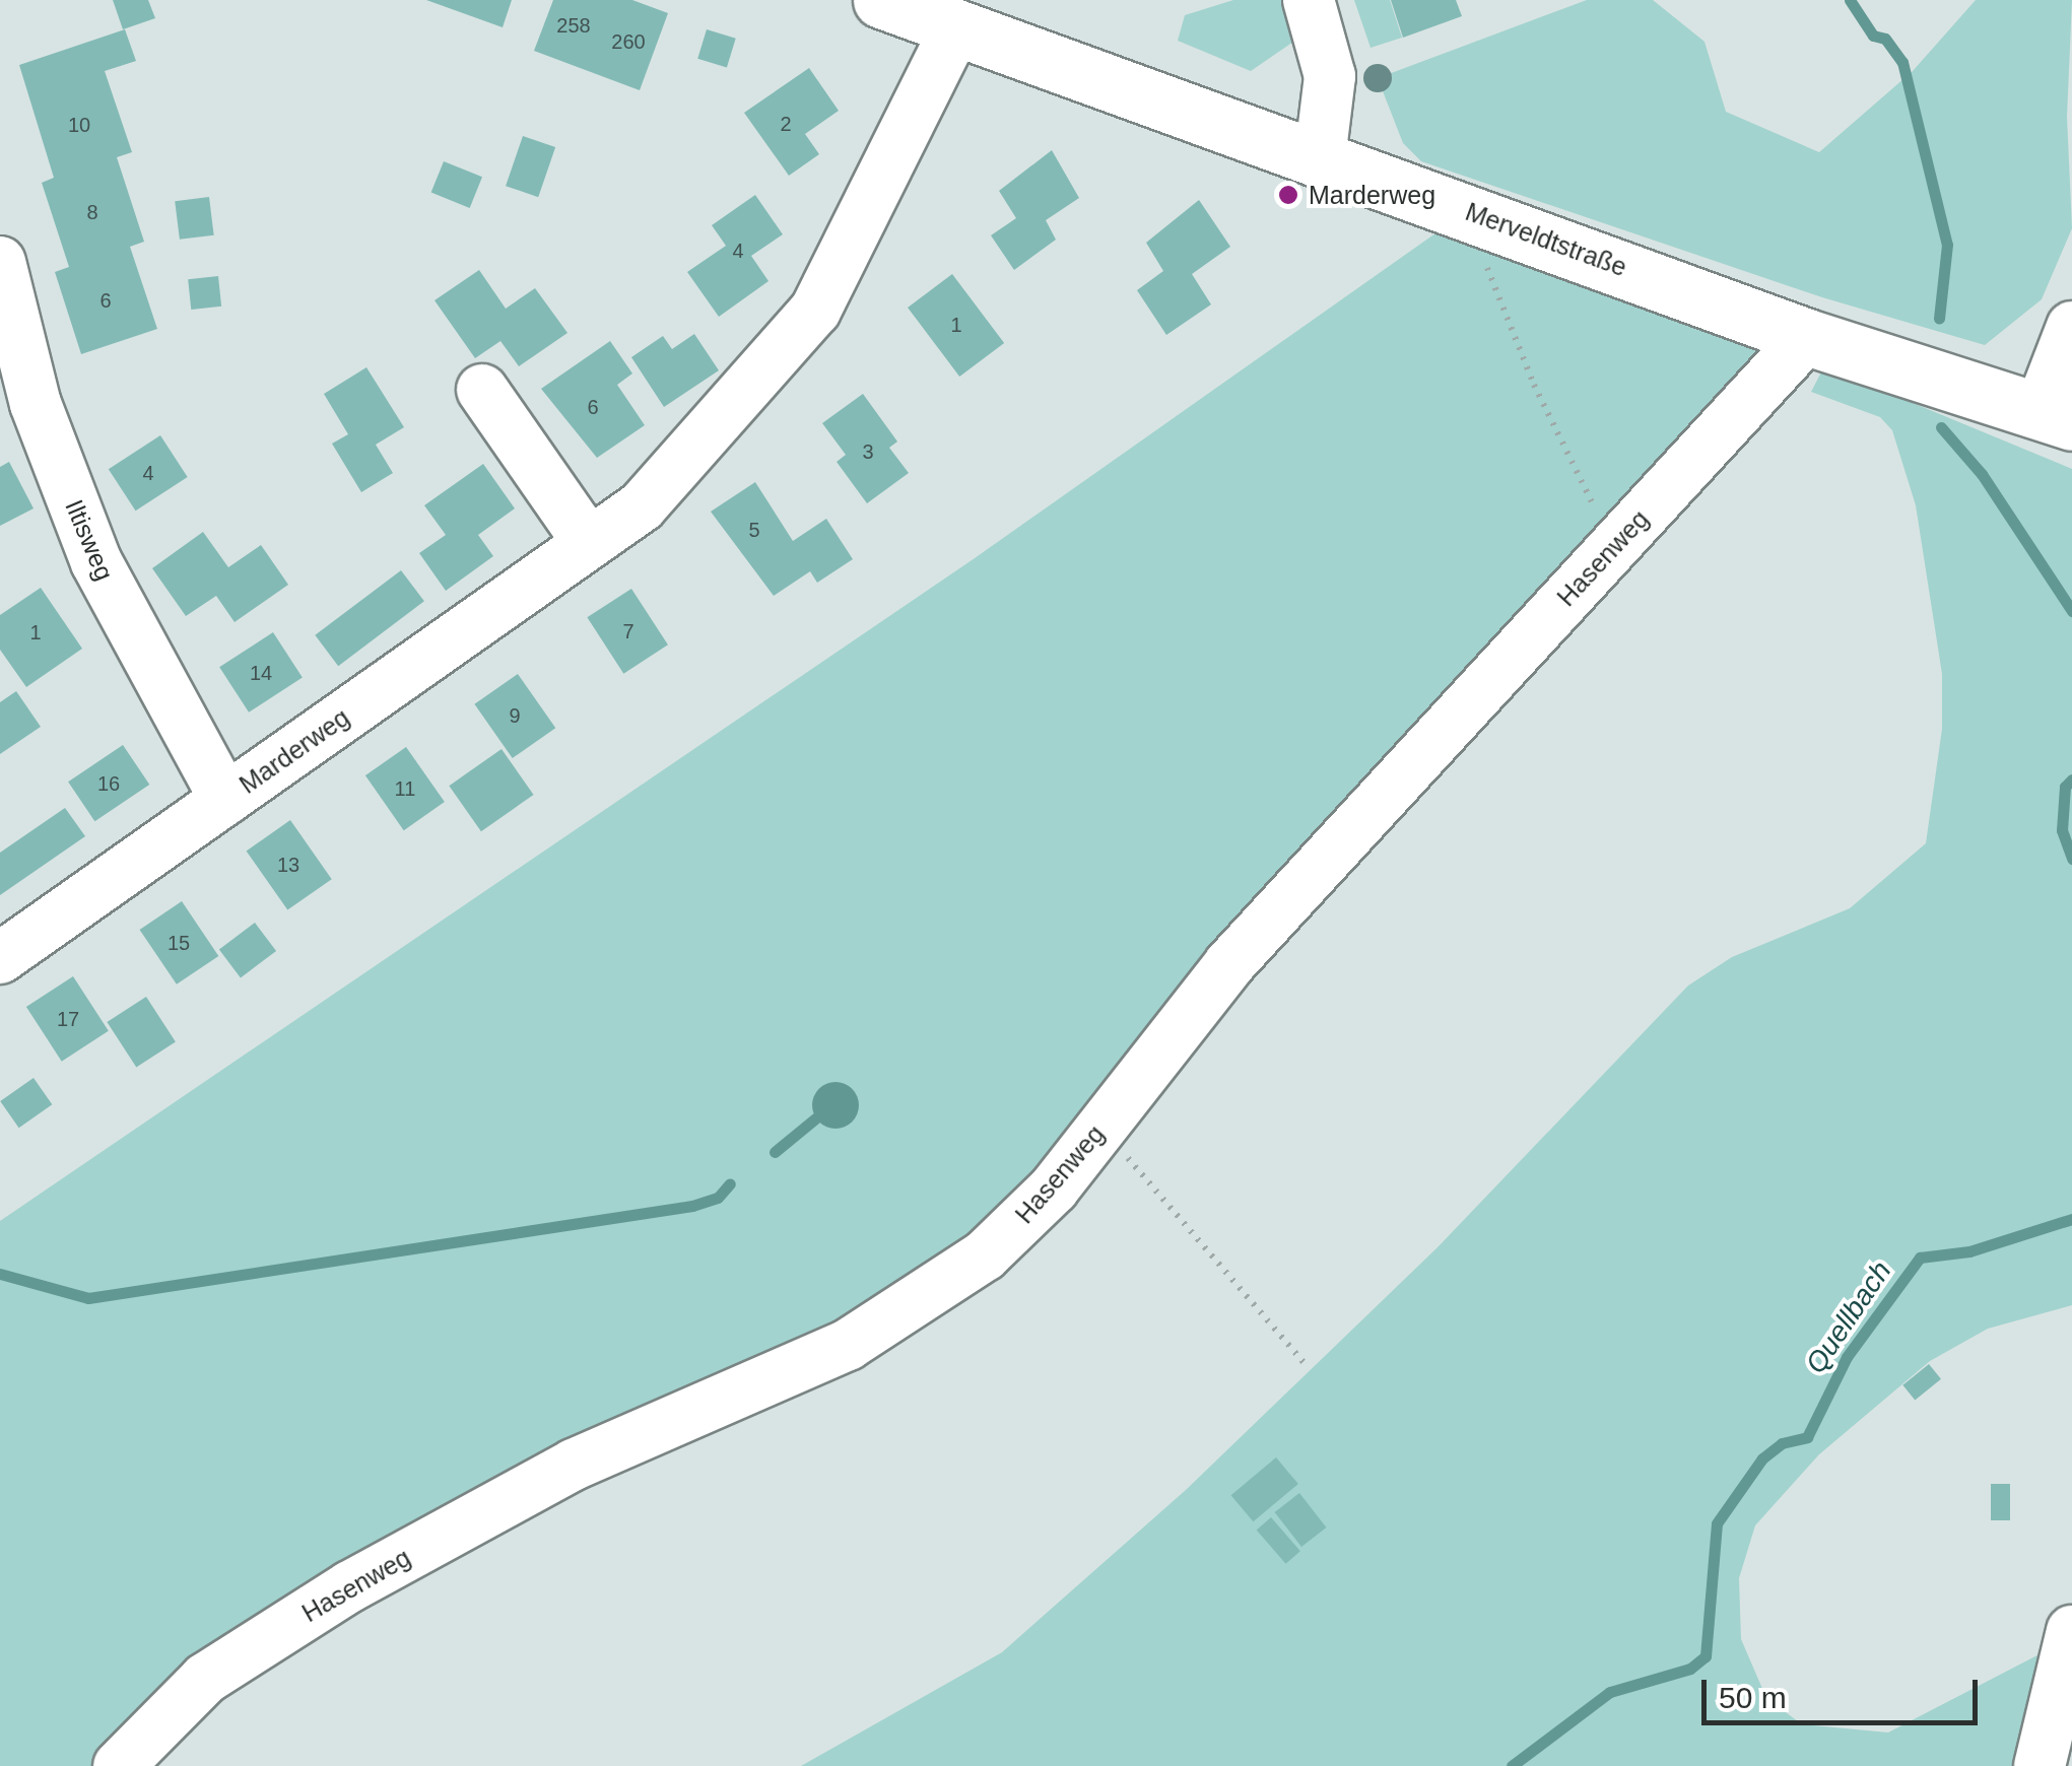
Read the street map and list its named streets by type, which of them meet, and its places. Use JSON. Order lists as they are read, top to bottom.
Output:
{
  "streets": {
    "main road": ["Merveldtstraße"],
    "street": ["Iltisweg", "Hasenweg", "Marderweg"]
  },
  "crossings": [
    ["Merveldtstraße", "Hasenweg"],
    ["Merveldtstraße", "Marderweg"],
    ["Iltisweg", "Marderweg"]
  ],
  "water": ["Quellbach"],
  "places": ["Marderweg"],
  "house_numbers": [
    "258",
    "260",
    "2",
    "10",
    "8",
    "4",
    "6",
    "1",
    "6",
    "3",
    "4",
    "5",
    "7",
    "1",
    "14",
    "9",
    "16",
    "11",
    "13",
    "15",
    "17"
  ],
  "scale_bar": "50 m"
}
